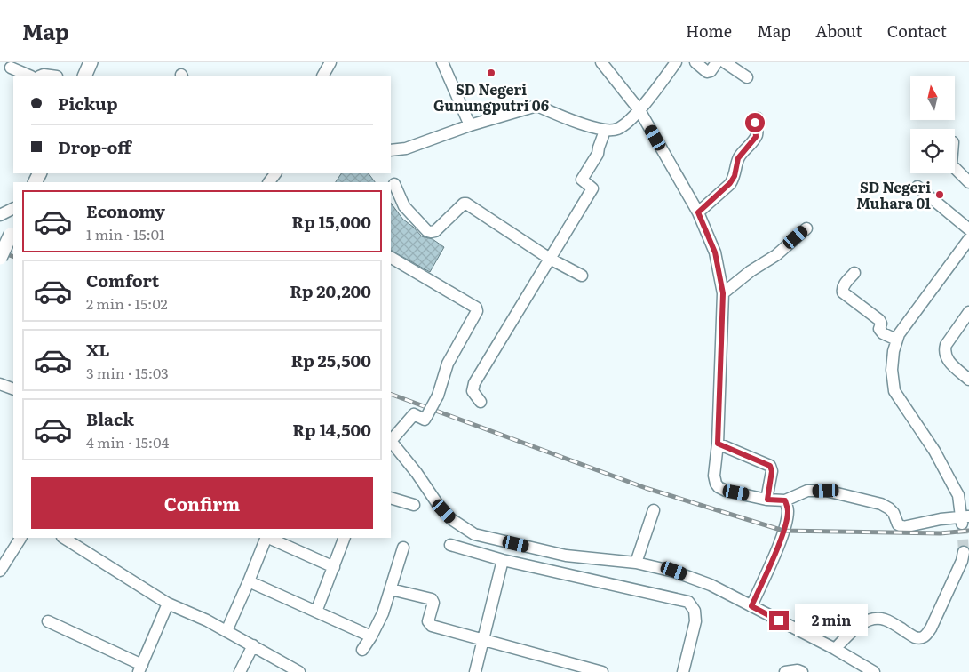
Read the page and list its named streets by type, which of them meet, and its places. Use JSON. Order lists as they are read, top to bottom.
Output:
{
  "places": ["SD Negeri Gunungputri 06", "SD Negeri Muhara 01"],
  "north": "top",
  "page": {
    "header": "Map",
    "nav": [
      "Home",
      "Map",
      "About",
      "Contact"
    ],
    "banner": ["Pickup", "Drop-off"],
    "list": [
      {
        "name": "Economy",
        "note": "1 min · 15:01",
        "value": "Rp 15,000"
      },
      {
        "name": "Comfort",
        "note": "2 min · 15:02",
        "value": "Rp 20,200"
      },
      {
        "name": "XL",
        "note": "3 min · 15:03",
        "value": "Rp 25,500"
      },
      {
        "name": "Black",
        "note": "4 min · 15:04",
        "value": "Rp 14,500"
      }
    ],
    "buttons": "Confirm",
    "bubble": "2 min"
  }
}
